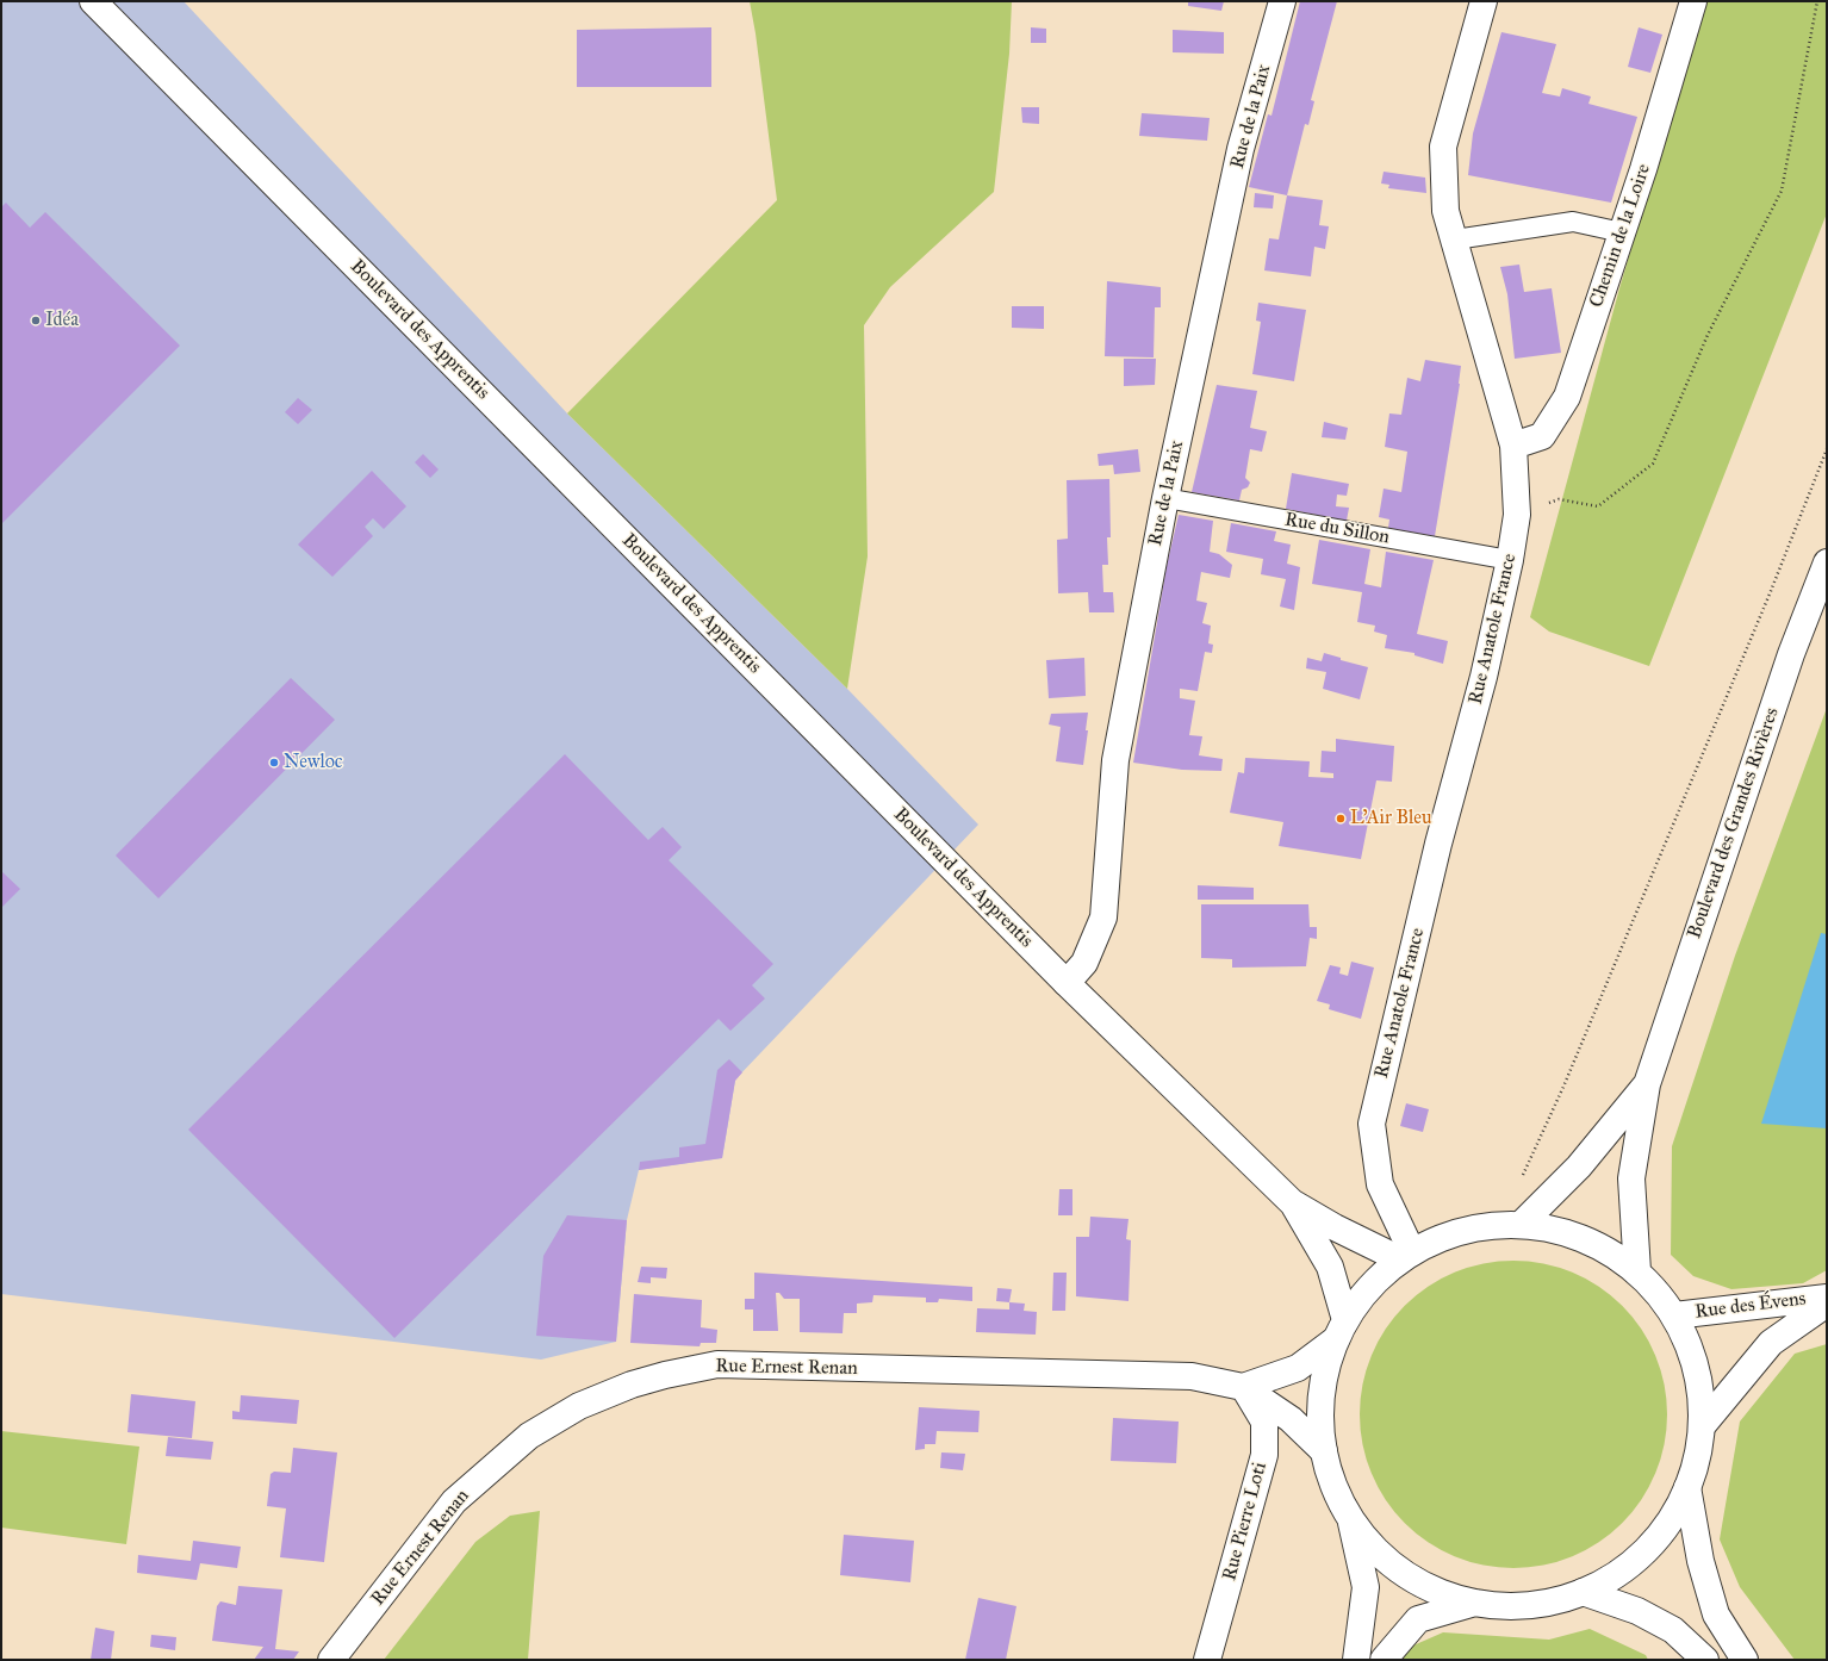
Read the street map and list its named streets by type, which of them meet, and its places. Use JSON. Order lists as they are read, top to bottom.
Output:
{
  "streets": {
    "main road": [
      "Rue de la Paix",
      "Chemin de la Loire",
      "Boulevard des Apprentis",
      "Rue Anatole France",
      "Boulevard des Grandes Rivières",
      "Rue des Évens",
      "Rue Ernest Renan",
      "Rue Pierre Loti"
    ],
    "lane": ["Rue du Sillon"]
  },
  "crossings": [
    ["Rue de la Paix", "Boulevard des Apprentis"],
    ["Rue de la Paix", "Rue du Sillon"],
    ["Chemin de la Loire", "Rue Anatole France"],
    ["Boulevard des Apprentis", "Rue Anatole France"],
    ["Rue du Sillon", "Rue Anatole France"],
    ["Rue Ernest Renan", "Rue Pierre Loti"]
  ],
  "places": ["Idéa", "Newloc", "L'Air Bleu"]
}
